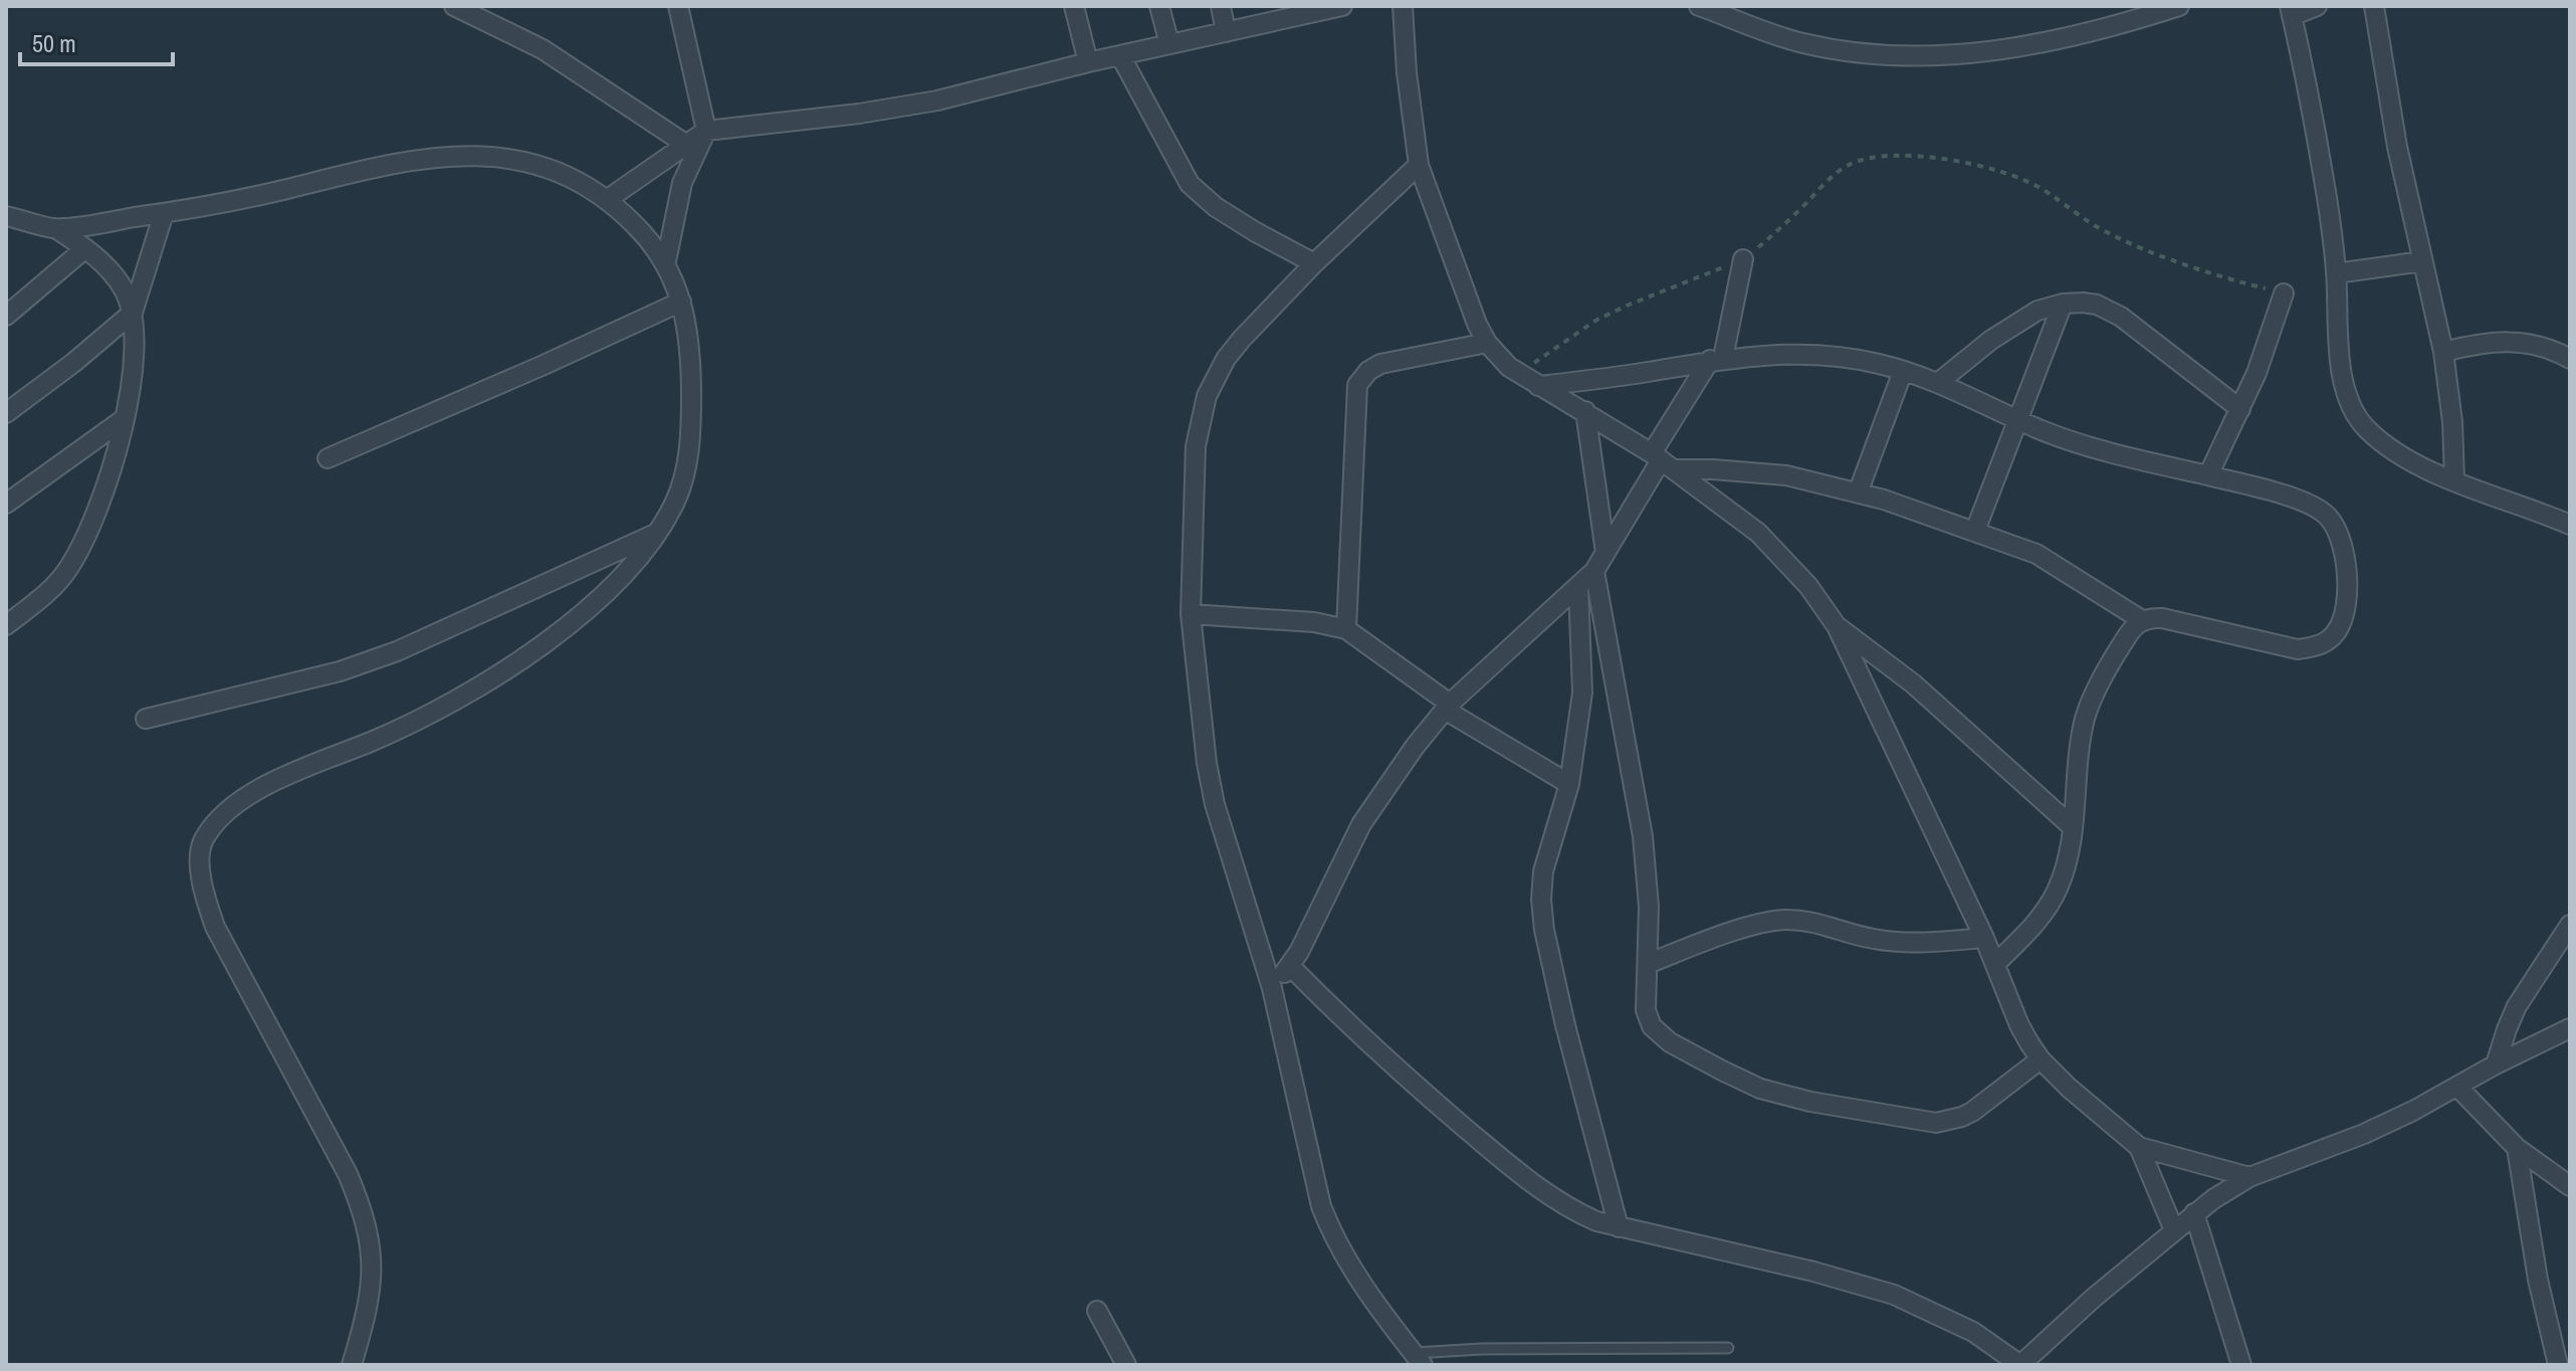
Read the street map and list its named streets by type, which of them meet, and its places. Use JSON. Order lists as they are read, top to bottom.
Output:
{
  "scale_bar": "50 m"
}
